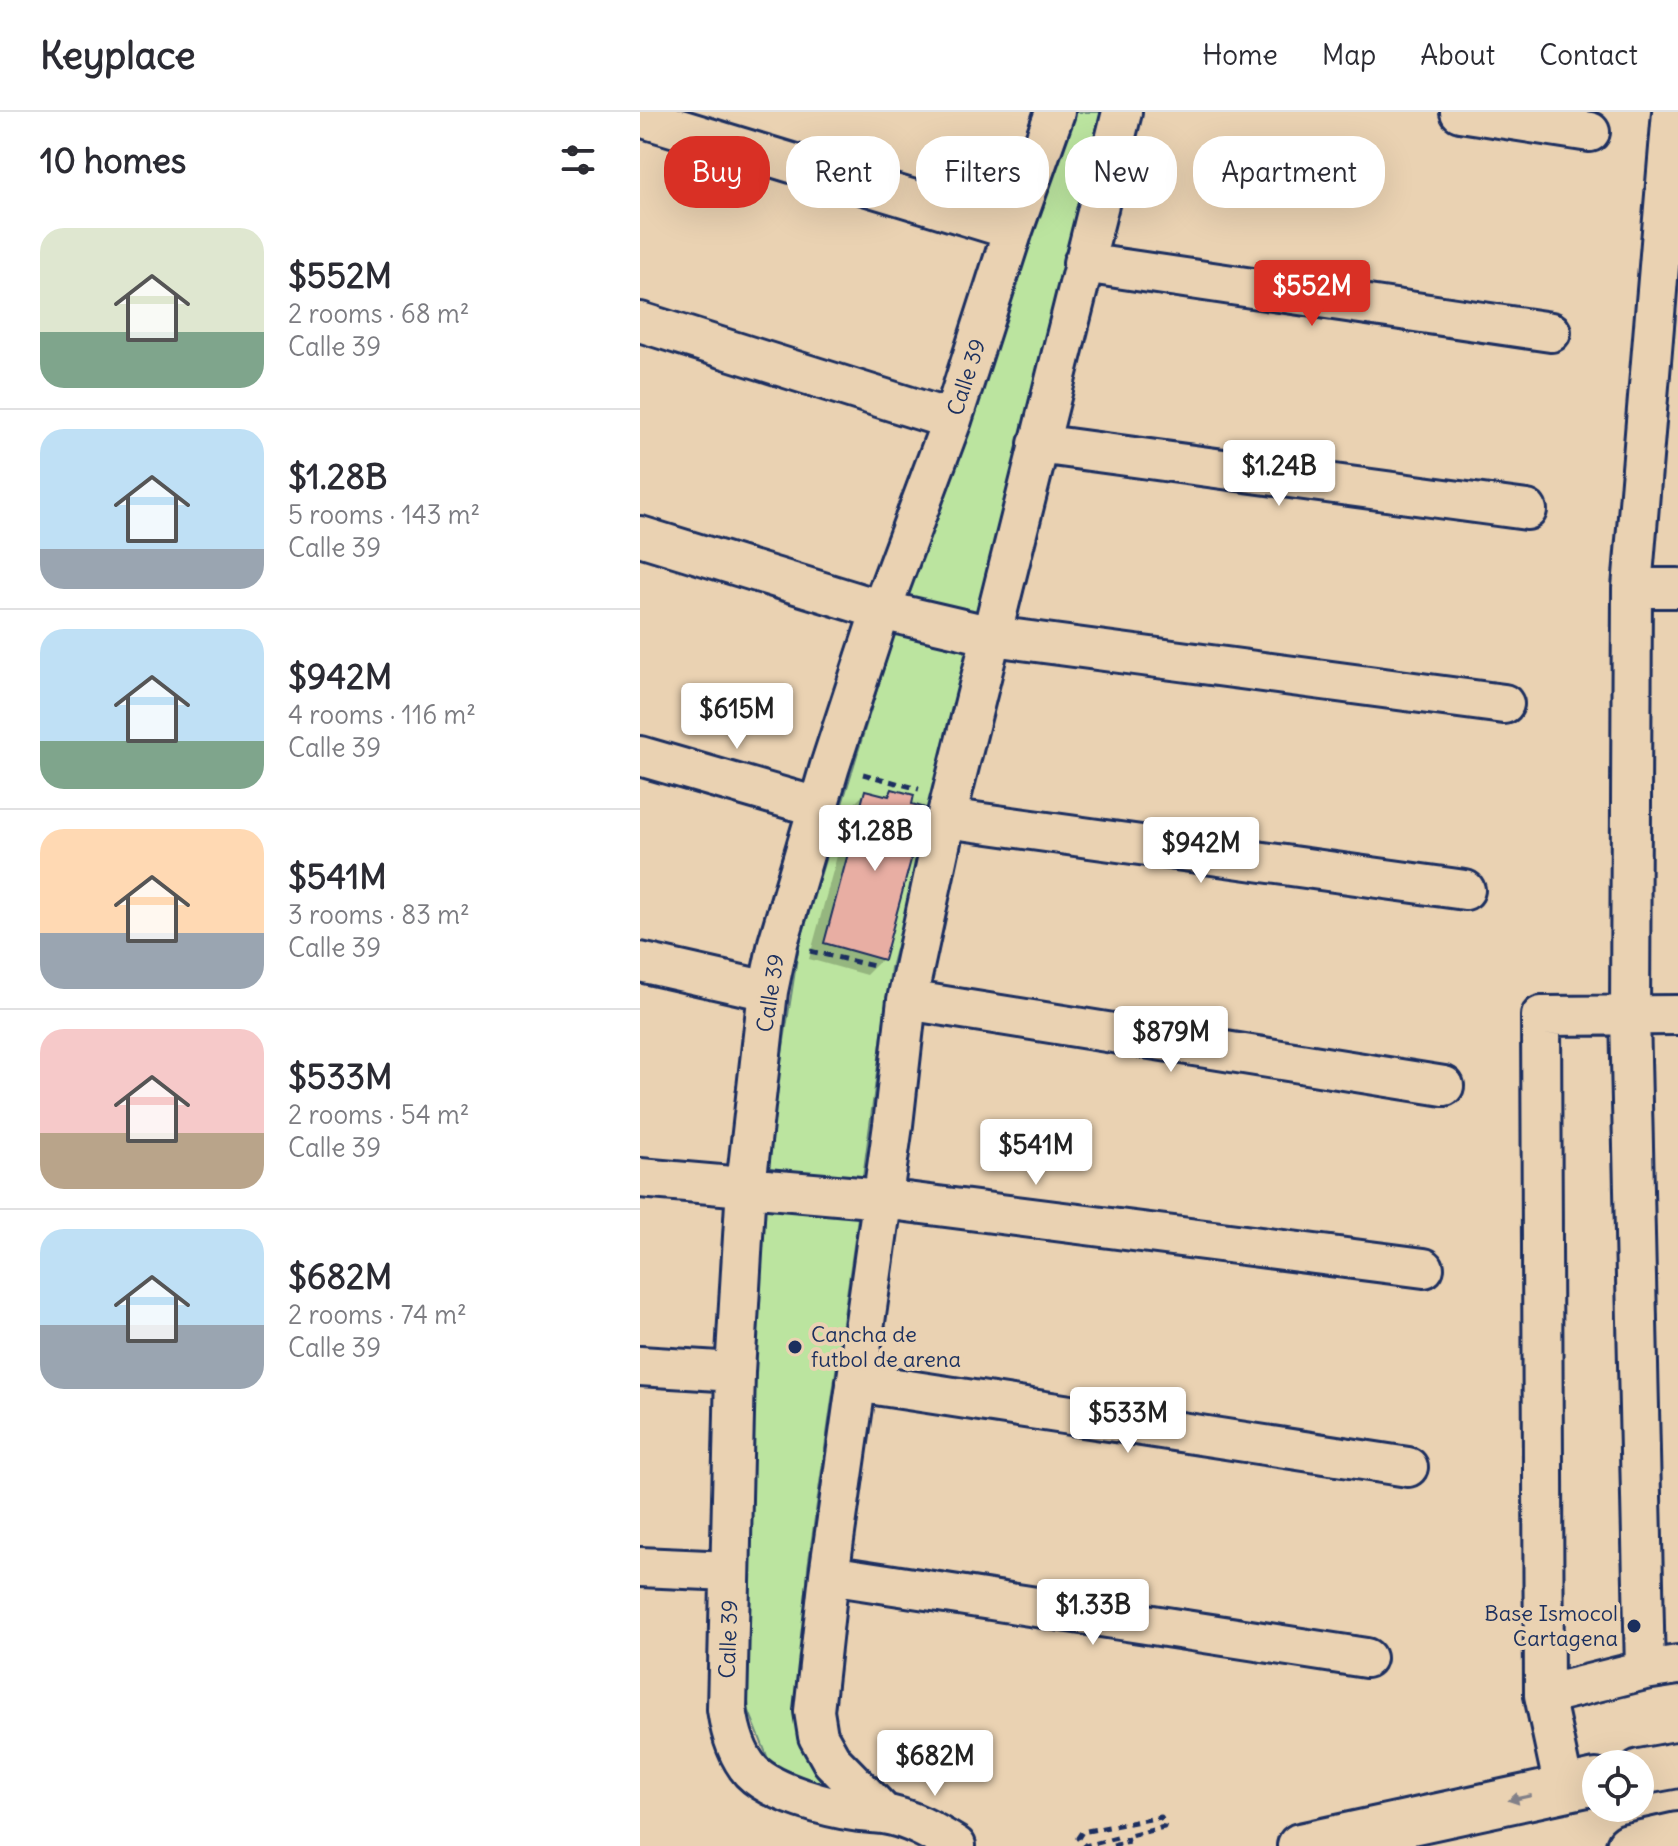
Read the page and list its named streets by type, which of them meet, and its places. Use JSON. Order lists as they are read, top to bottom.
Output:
{
  "streets": {
    "street": ["Calle 39"]
  },
  "places": ["Cancha de futbol de arena", "Base Ismocol Cartagena"],
  "page": {
    "header": "Keyplace",
    "nav": [
      "Home",
      "Map",
      "About",
      "Contact"
    ],
    "heading": "10 homes",
    "chip": [
      "Buy",
      "Rent",
      "Filters",
      "New",
      "Apartment"
    ],
    "list": [
      {
        "name": "$552M",
        "note": "2 rooms · 68 m² · Calle 39"
      },
      {
        "name": "$1.28B",
        "note": "5 rooms · 143 m² · Calle 39"
      },
      {
        "name": "$942M",
        "note": "4 rooms · 116 m² · Calle 39"
      },
      {
        "name": "$541M",
        "note": "3 rooms · 83 m² · Calle 39"
      },
      {
        "name": "$533M",
        "note": "2 rooms · 54 m² · Calle 39"
      },
      {
        "name": "$682M",
        "note": "2 rooms · 74 m² · Calle 39"
      }
    ],
    "price": [
      "$552M",
      "$1.24B",
      "$615M",
      "$1.28B",
      "$942M",
      "$879M",
      "$541M",
      "$533M",
      "$1.33B",
      "$682M"
    ]
  }
}
